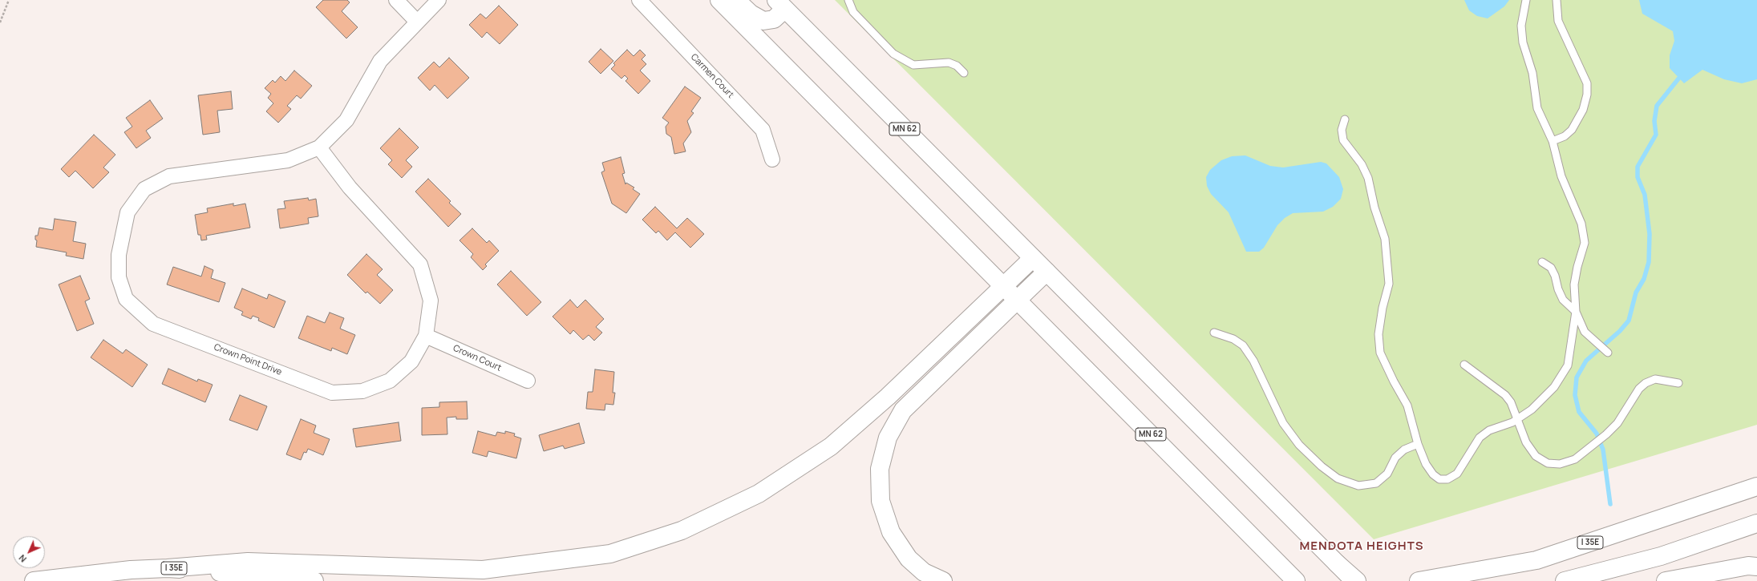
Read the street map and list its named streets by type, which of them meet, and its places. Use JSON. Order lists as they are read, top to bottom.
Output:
{
  "streets": {
    "highway": ["MN 62", "I 35E"],
    "street": ["Carmen Court", "Crown Court", "Crown Point Drive"]
  },
  "crossings": [
    ["Crown Court", "Crown Point Drive"]
  ],
  "districts": ["MENDOTA HEIGHTS"],
  "north": "bottom left"
}
